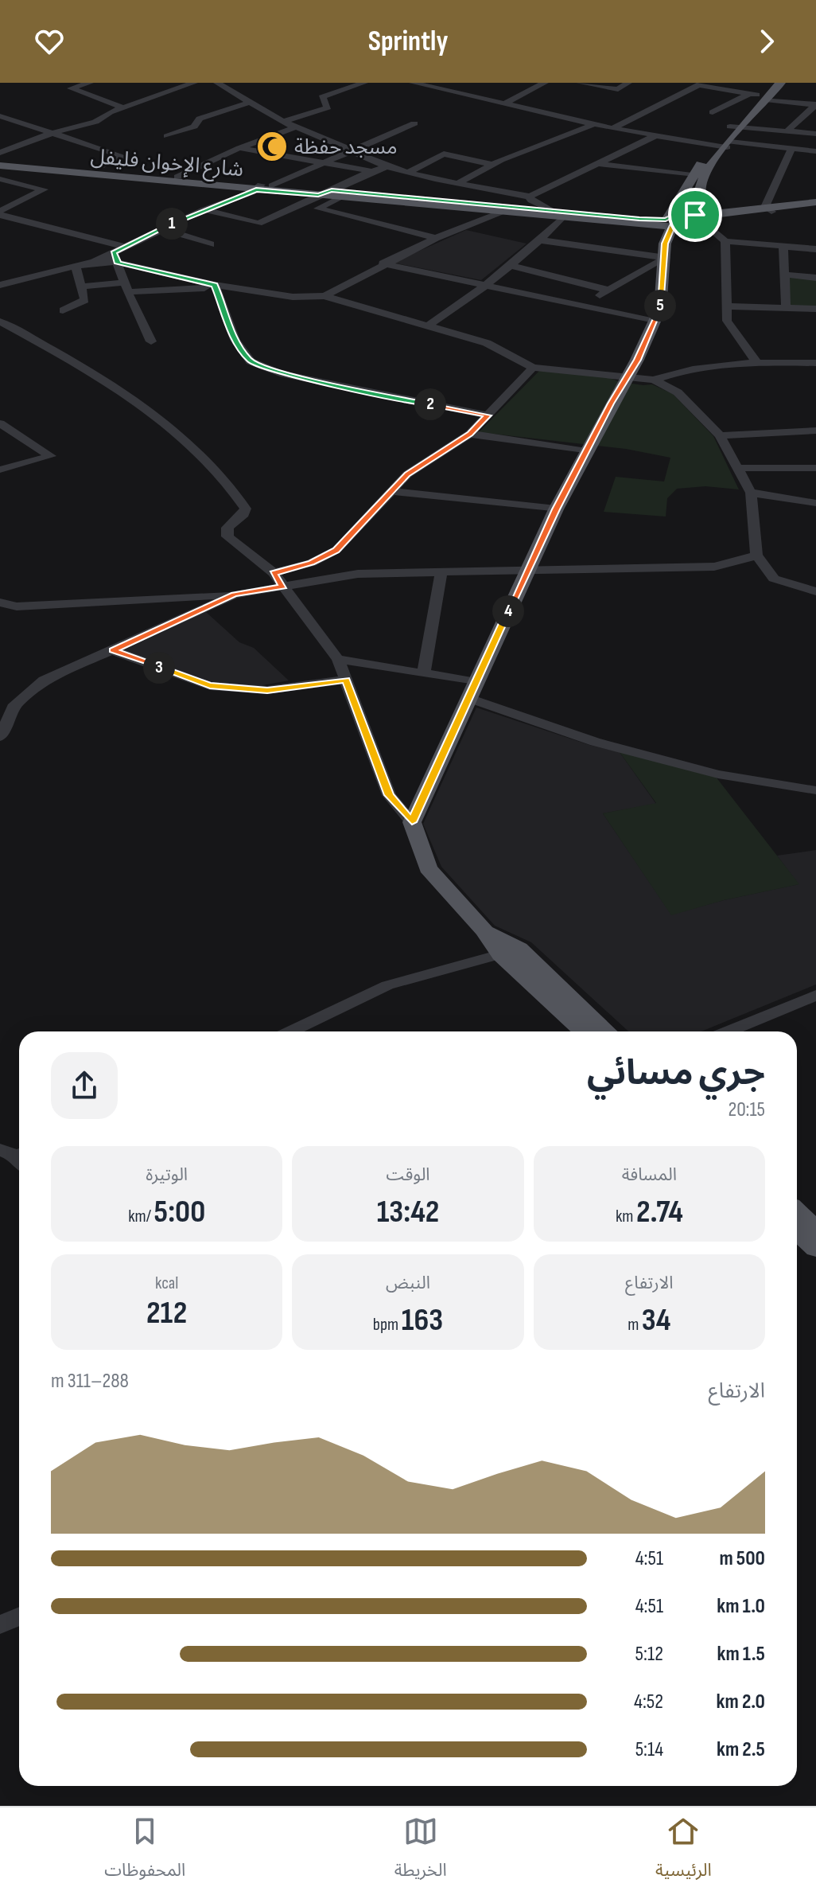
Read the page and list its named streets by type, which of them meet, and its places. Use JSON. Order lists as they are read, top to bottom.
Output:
{
  "streets": {
    "main road": ["شارع الإخوان فليفل"]
  },
  "places": {
    "mosque": ["مسجد حفظة"]
  },
  "page": {
    "header": "Sprintly",
    "pins": [
      "1",
      "5",
      "2",
      "4",
      "3"
    ],
    "heading": ["جري مسائي", "20:15"],
    "stats": [
      ["المسافة", "2.74 km"],
      ["الوقت", "13:42"],
      ["الوتيرة", "5:00 /km"],
      ["الارتفاع", "34 m"],
      ["النبض", "163 bpm"],
      ["kcal", "212"]
    ],
    "chart": ["الارتفاع", "288–311 m"],
    "list": [
      {
        "name": "500 m",
        "note": "4:51"
      },
      {
        "name": "1.0 km",
        "note": "4:51"
      },
      {
        "name": "1.5 km",
        "note": "5:12"
      },
      {
        "name": "2.0 km",
        "note": "4:52"
      },
      {
        "name": "2.5 km",
        "note": "5:14"
      }
    ],
    "tabs": ["الرئيسية", "الخريطة", "المحفوظات"]
  }
}
